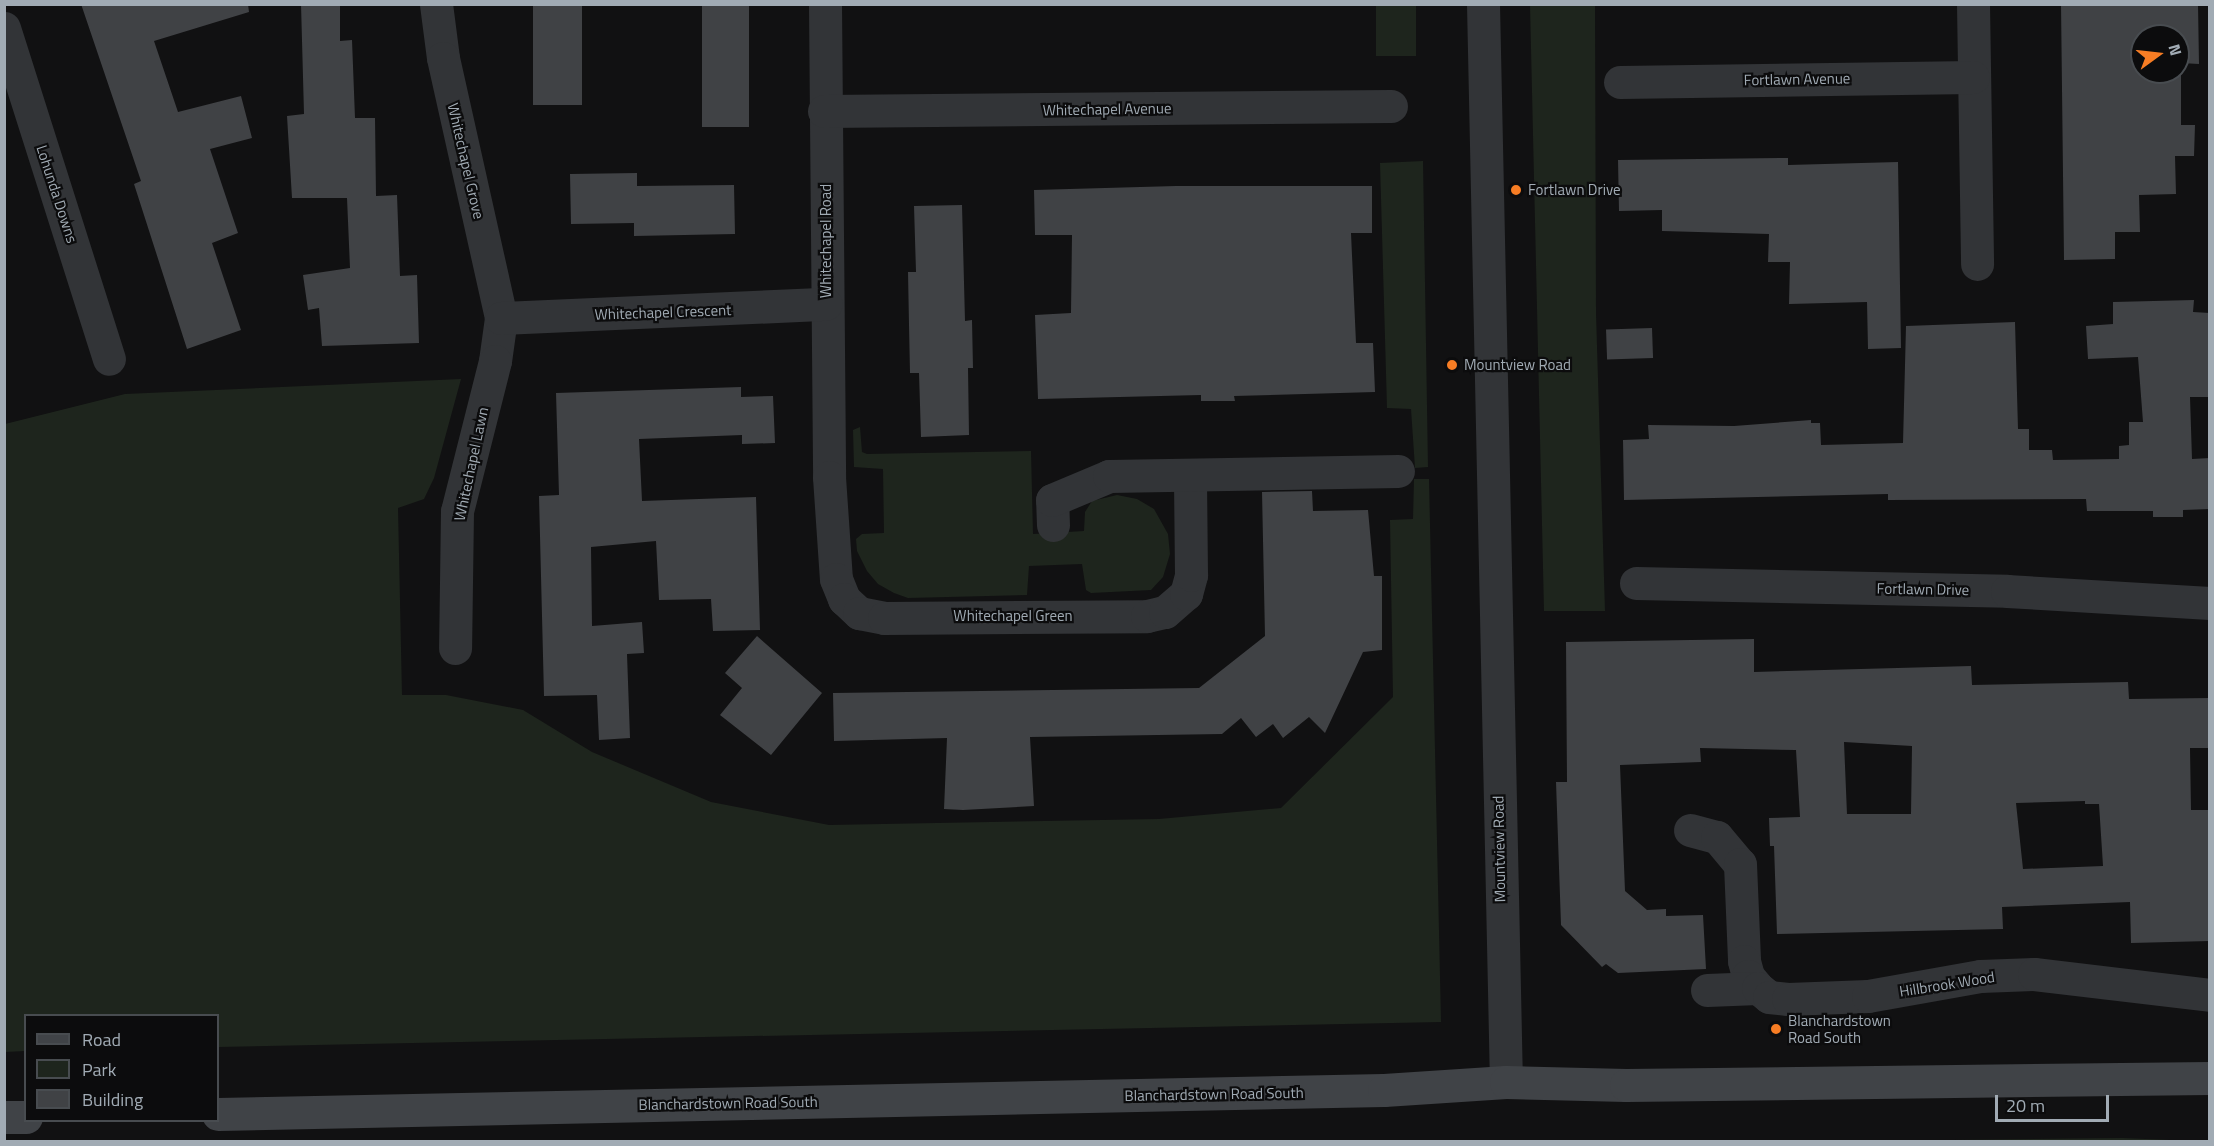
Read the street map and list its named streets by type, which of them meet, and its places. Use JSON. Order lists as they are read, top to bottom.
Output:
{
  "streets": {
    "main road": ["Blanchardstown Road South"],
    "street": [
      "Fortlawn Avenue",
      "Whitechapel Avenue",
      "Whitechapel Grove",
      "Lohunda Downs",
      "Whitechapel Road",
      "Whitechapel Crescent",
      "Whitechapel Lawn",
      "Fortlawn Drive",
      "Whitechapel Green",
      "Mountview Road",
      "Hillbrook Wood"
    ]
  },
  "crossings": [
    ["Whitechapel Avenue", "Whitechapel Road"],
    ["Whitechapel Grove", "Whitechapel Crescent"],
    ["Whitechapel Grove", "Whitechapel Lawn"],
    ["Whitechapel Road", "Whitechapel Crescent"],
    ["Whitechapel Road", "Whitechapel Green"],
    ["Whitechapel Crescent", "Whitechapel Lawn"],
    ["Mountview Road", "Blanchardstown Road South"]
  ],
  "places": ["Fortlawn Drive", "Mountview Road", "Blanchardstown Road South"],
  "legend": ["Road", "Park", "Building"],
  "scale_bar": "20 m",
  "north": "right"
}
